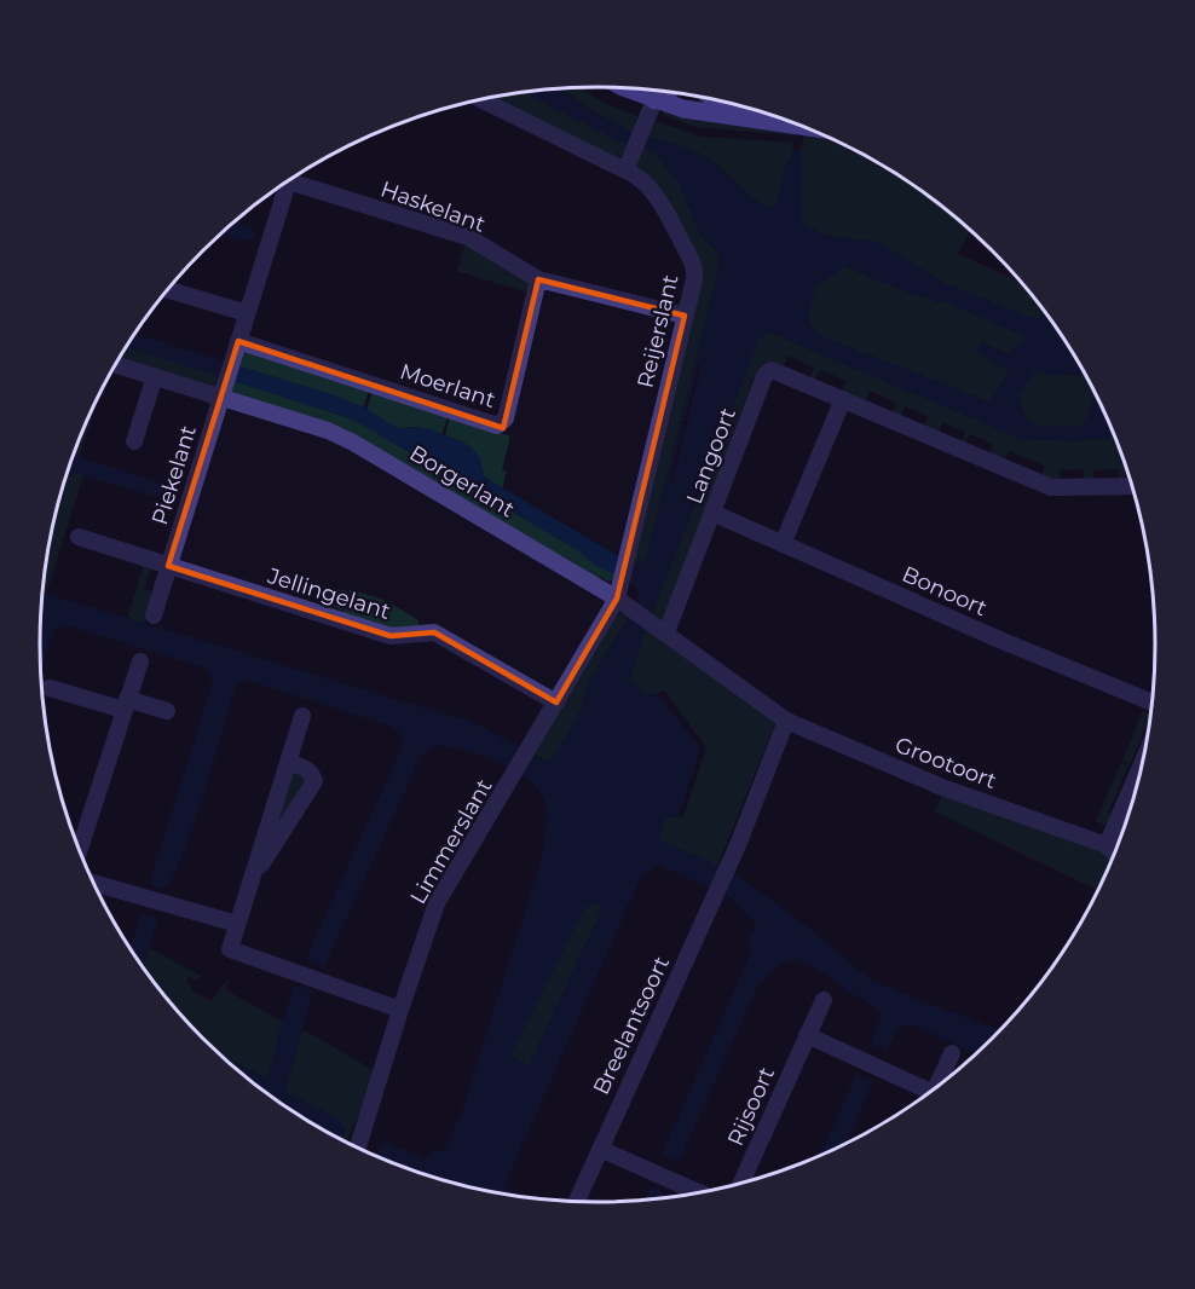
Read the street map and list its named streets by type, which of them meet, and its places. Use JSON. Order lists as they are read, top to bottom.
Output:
{
  "streets": {
    "street": [
      "Haskelant",
      "Reijerslant",
      "Moerlant",
      "Langoort",
      "Piekelant",
      "Borgerlant",
      "Bonoort",
      "Jellingelant",
      "Grootoort",
      "Limmerslant",
      "Breelantsoort",
      "Rijsoort"
    ]
  },
  "crossings": [
    ["Haskelant", "Reijerslant"],
    ["Haskelant", "Moerlant"],
    ["Reijerslant", "Borgerlant"],
    ["Reijerslant", "Jellingelant"],
    ["Reijerslant", "Limmerslant"],
    ["Moerlant", "Piekelant"],
    ["Langoort", "Borgerlant"],
    ["Langoort", "Bonoort"],
    ["Langoort", "Grootoort"],
    ["Piekelant", "Borgerlant"],
    ["Piekelant", "Jellingelant"],
    ["Borgerlant", "Grootoort"],
    ["Jellingelant", "Limmerslant"],
    ["Grootoort", "Breelantsoort"]
  ]
}
